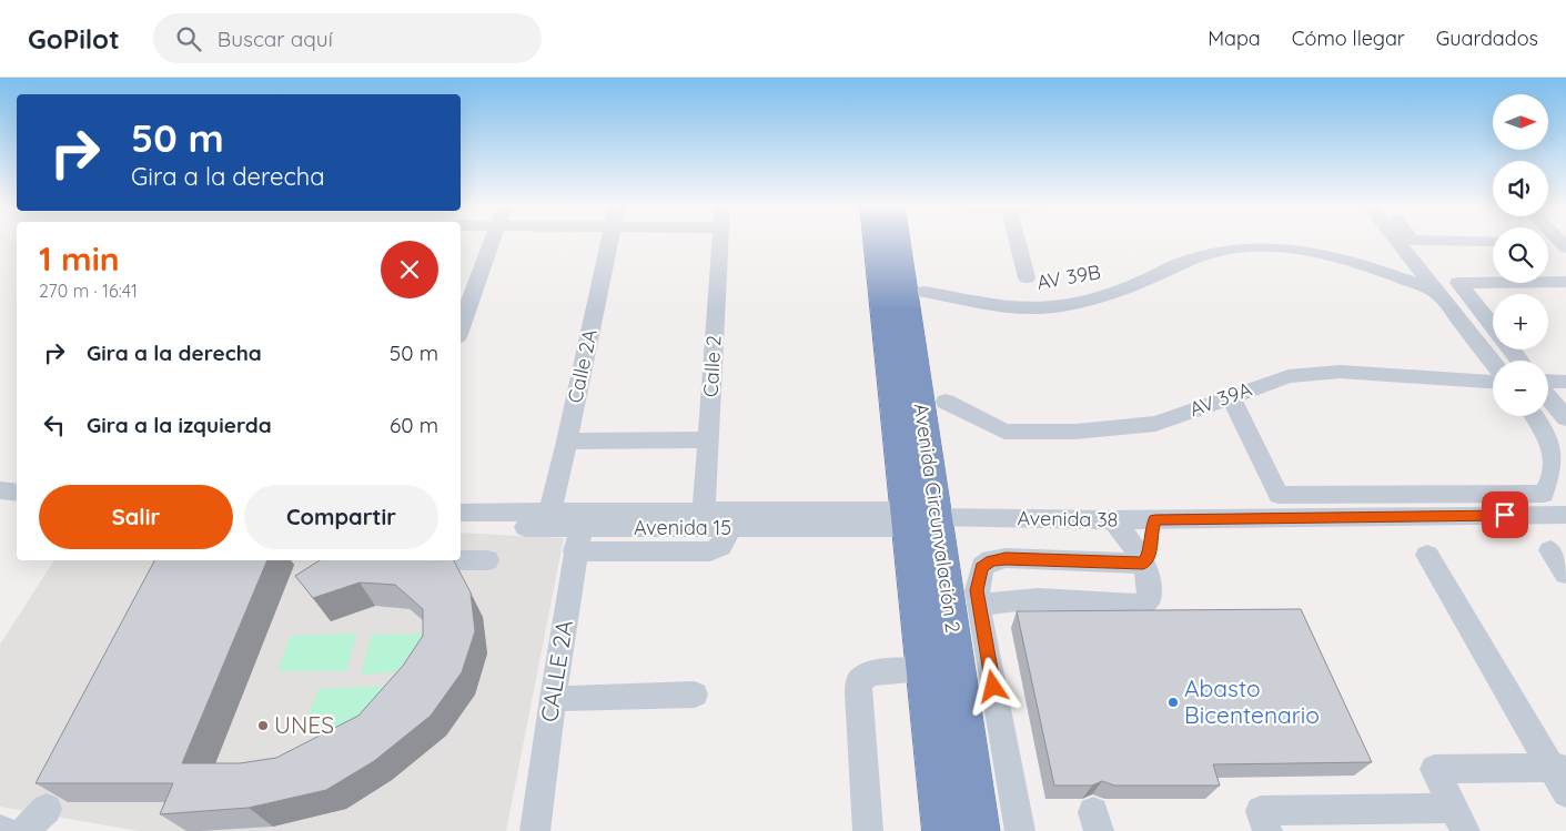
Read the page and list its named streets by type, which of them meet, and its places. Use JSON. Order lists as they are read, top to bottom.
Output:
{
  "streets": {
    "highway": ["Avenida Circunvalación 2"],
    "street": [
      "AV 39B",
      "Calle 2A",
      "Calle 2",
      "AV 39A",
      "Avenida 38",
      "Avenida 15",
      "CALLE 2A"
    ]
  },
  "crossings": [
    ["Calle 2A", "Avenida 15"],
    ["Calle 2", "Avenida 15"],
    ["Avenida Circunvalación 2", "Avenida 38"],
    ["Avenida Circunvalación 2", "Avenida 15"],
    ["Avenida 38", "Avenida 15"],
    ["Avenida 15", "CALLE 2A"]
  ],
  "places": ["Abasto Bicentenario", "UNES"],
  "north": "right",
  "page": {
    "header": "GoPilot",
    "search": "Buscar aquí",
    "nav": ["Mapa", "Cómo llegar", "Guardados"],
    "map_buttons": ["+", "−"],
    "turn": ["50 m", "Gira a la derecha"],
    "heading": ["1 min", "270 m · 16:41"],
    "list": [
      {
        "name": "Gira a la derecha",
        "value": "50 m"
      },
      {
        "name": "Gira a la izquierda",
        "value": "60 m"
      }
    ],
    "buttons": ["Salir", "Compartir"]
  }
}
